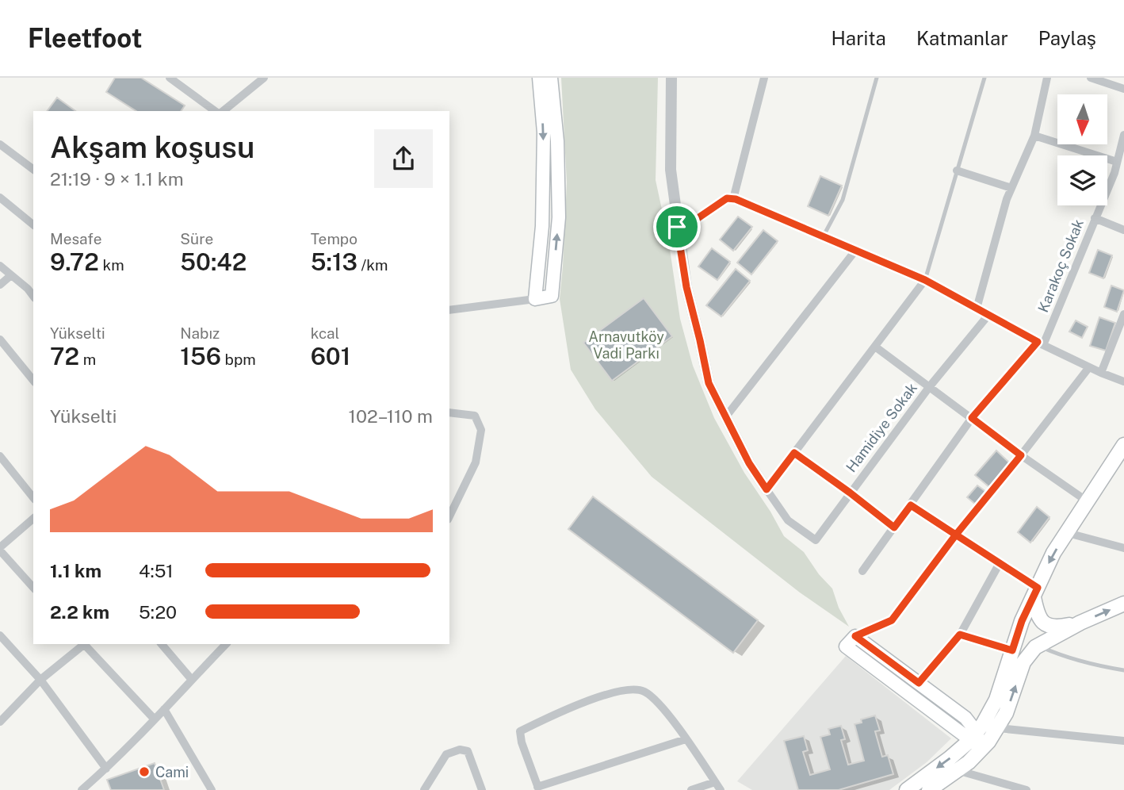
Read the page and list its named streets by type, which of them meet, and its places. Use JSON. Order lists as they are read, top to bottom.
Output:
{
  "streets": {
    "street": ["Karakoç Sokak", "Hamidiye Sokak"]
  },
  "parks": ["Arnavutköy Vadi Parkı"],
  "places": ["Cami"],
  "north": "bottom",
  "page": {
    "header": "Fleetfoot",
    "nav": ["Harita", "Katmanlar", "Paylaş"],
    "heading": ["Akşam koşusu", "21:19 · 9 × 1.1 km"],
    "stats": [
      ["Mesafe", "9.72 km"],
      ["Süre", "50:42"],
      ["Tempo", "5:13 /km"],
      ["Yükselti", "72 m"],
      ["Nabız", "156 bpm"],
      ["kcal", "601"]
    ],
    "chart": ["Yükselti", "102–110 m"],
    "list": [
      {
        "name": "1.1 km",
        "note": "4:51"
      },
      {
        "name": "2.2 km",
        "note": "5:20"
      }
    ]
  }
}
